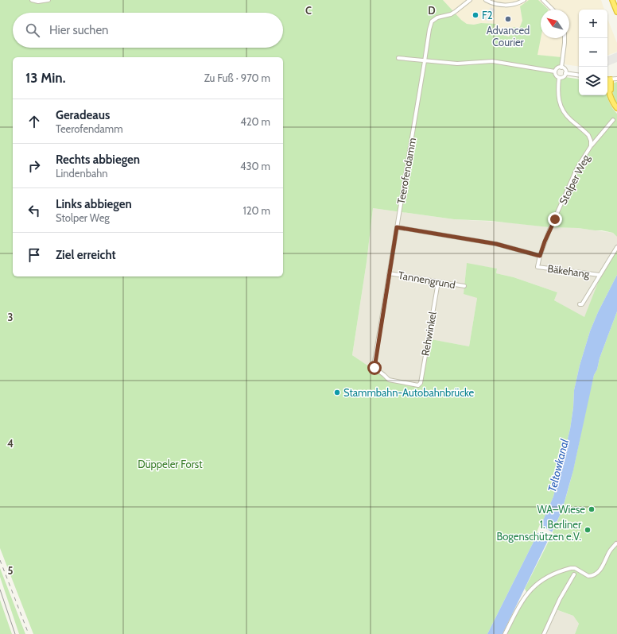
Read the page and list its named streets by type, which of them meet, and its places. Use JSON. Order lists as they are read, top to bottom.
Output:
{
  "streets": {
    "street": [
      "Teerofendamm",
      "Stolper Weg",
      "Bäkehang",
      "Tannengrund",
      "Rehwinkel"
    ]
  },
  "crossings": [
    ["Teerofendamm", "Tannengrund"],
    ["Teerofendamm", "Rehwinkel"],
    ["Stolper Weg", "Bäkehang"],
    ["Tannengrund", "Rehwinkel"]
  ],
  "water": ["Teltowkanal"],
  "parks": ["Düppeler Forst"],
  "places": [
    "F2",
    "Advanced Courier",
    "Stammbahn-Autobahnbrücke",
    "WA–Wiese",
    "1. Berliner Bogenschützen e.V."
  ],
  "north": "top left",
  "page": {
    "map_buttons": ["+", "−"],
    "search": "Hier suchen",
    "heading": ["13 Min.", "Zu Fuß · 970 m"],
    "list": [
      ["Geradeaus", "Teerofendamm", "420 m"],
      ["Rechts abbiegen", "Lindenbahn", "430 m"],
      ["Links abbiegen", "Stolper Weg", "120 m"],
      "Ziel erreicht"
    ]
  },
  "grid": {
    "columns": ["C", "D"],
    "rows": ["3", "4", "5"]
  }
}
